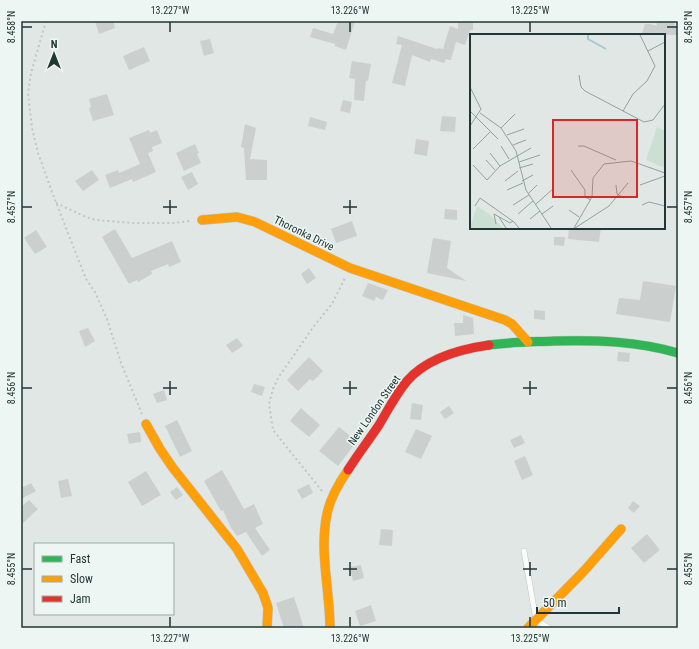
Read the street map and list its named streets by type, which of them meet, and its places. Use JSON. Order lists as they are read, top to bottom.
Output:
{
  "streets": {
    "street": ["Thoronka Drive", "New London Street"]
  },
  "crossings": [
    ["Thoronka Drive", "New London Street"]
  ],
  "legend": ["Fast", "Slow", "Jam"],
  "scale_bar": "50 m",
  "north": "top",
  "coordinates": [
    "13.227°W",
    "13.226°W",
    "13.225°W",
    "8.458°N",
    "8.457°N",
    "8.456°N",
    "8.455°N"
  ]
}
